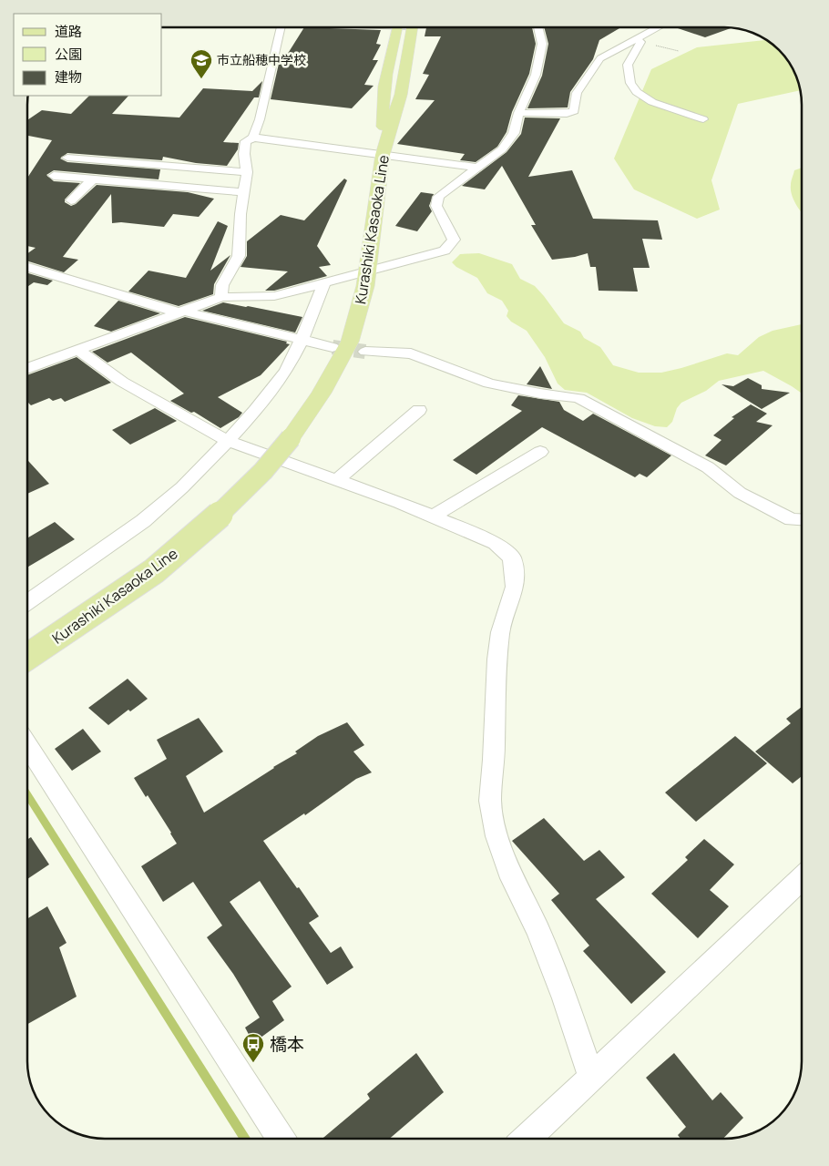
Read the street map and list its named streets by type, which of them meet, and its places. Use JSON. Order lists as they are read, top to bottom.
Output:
{
  "streets": {
    "main road": ["Kurashiki Kasaoka Line"]
  },
  "places": {
    "school or university": ["市立船穂中学校"],
    "bus stop": ["橋本"]
  },
  "legend": ["道路", "公園", "建物"]
}
